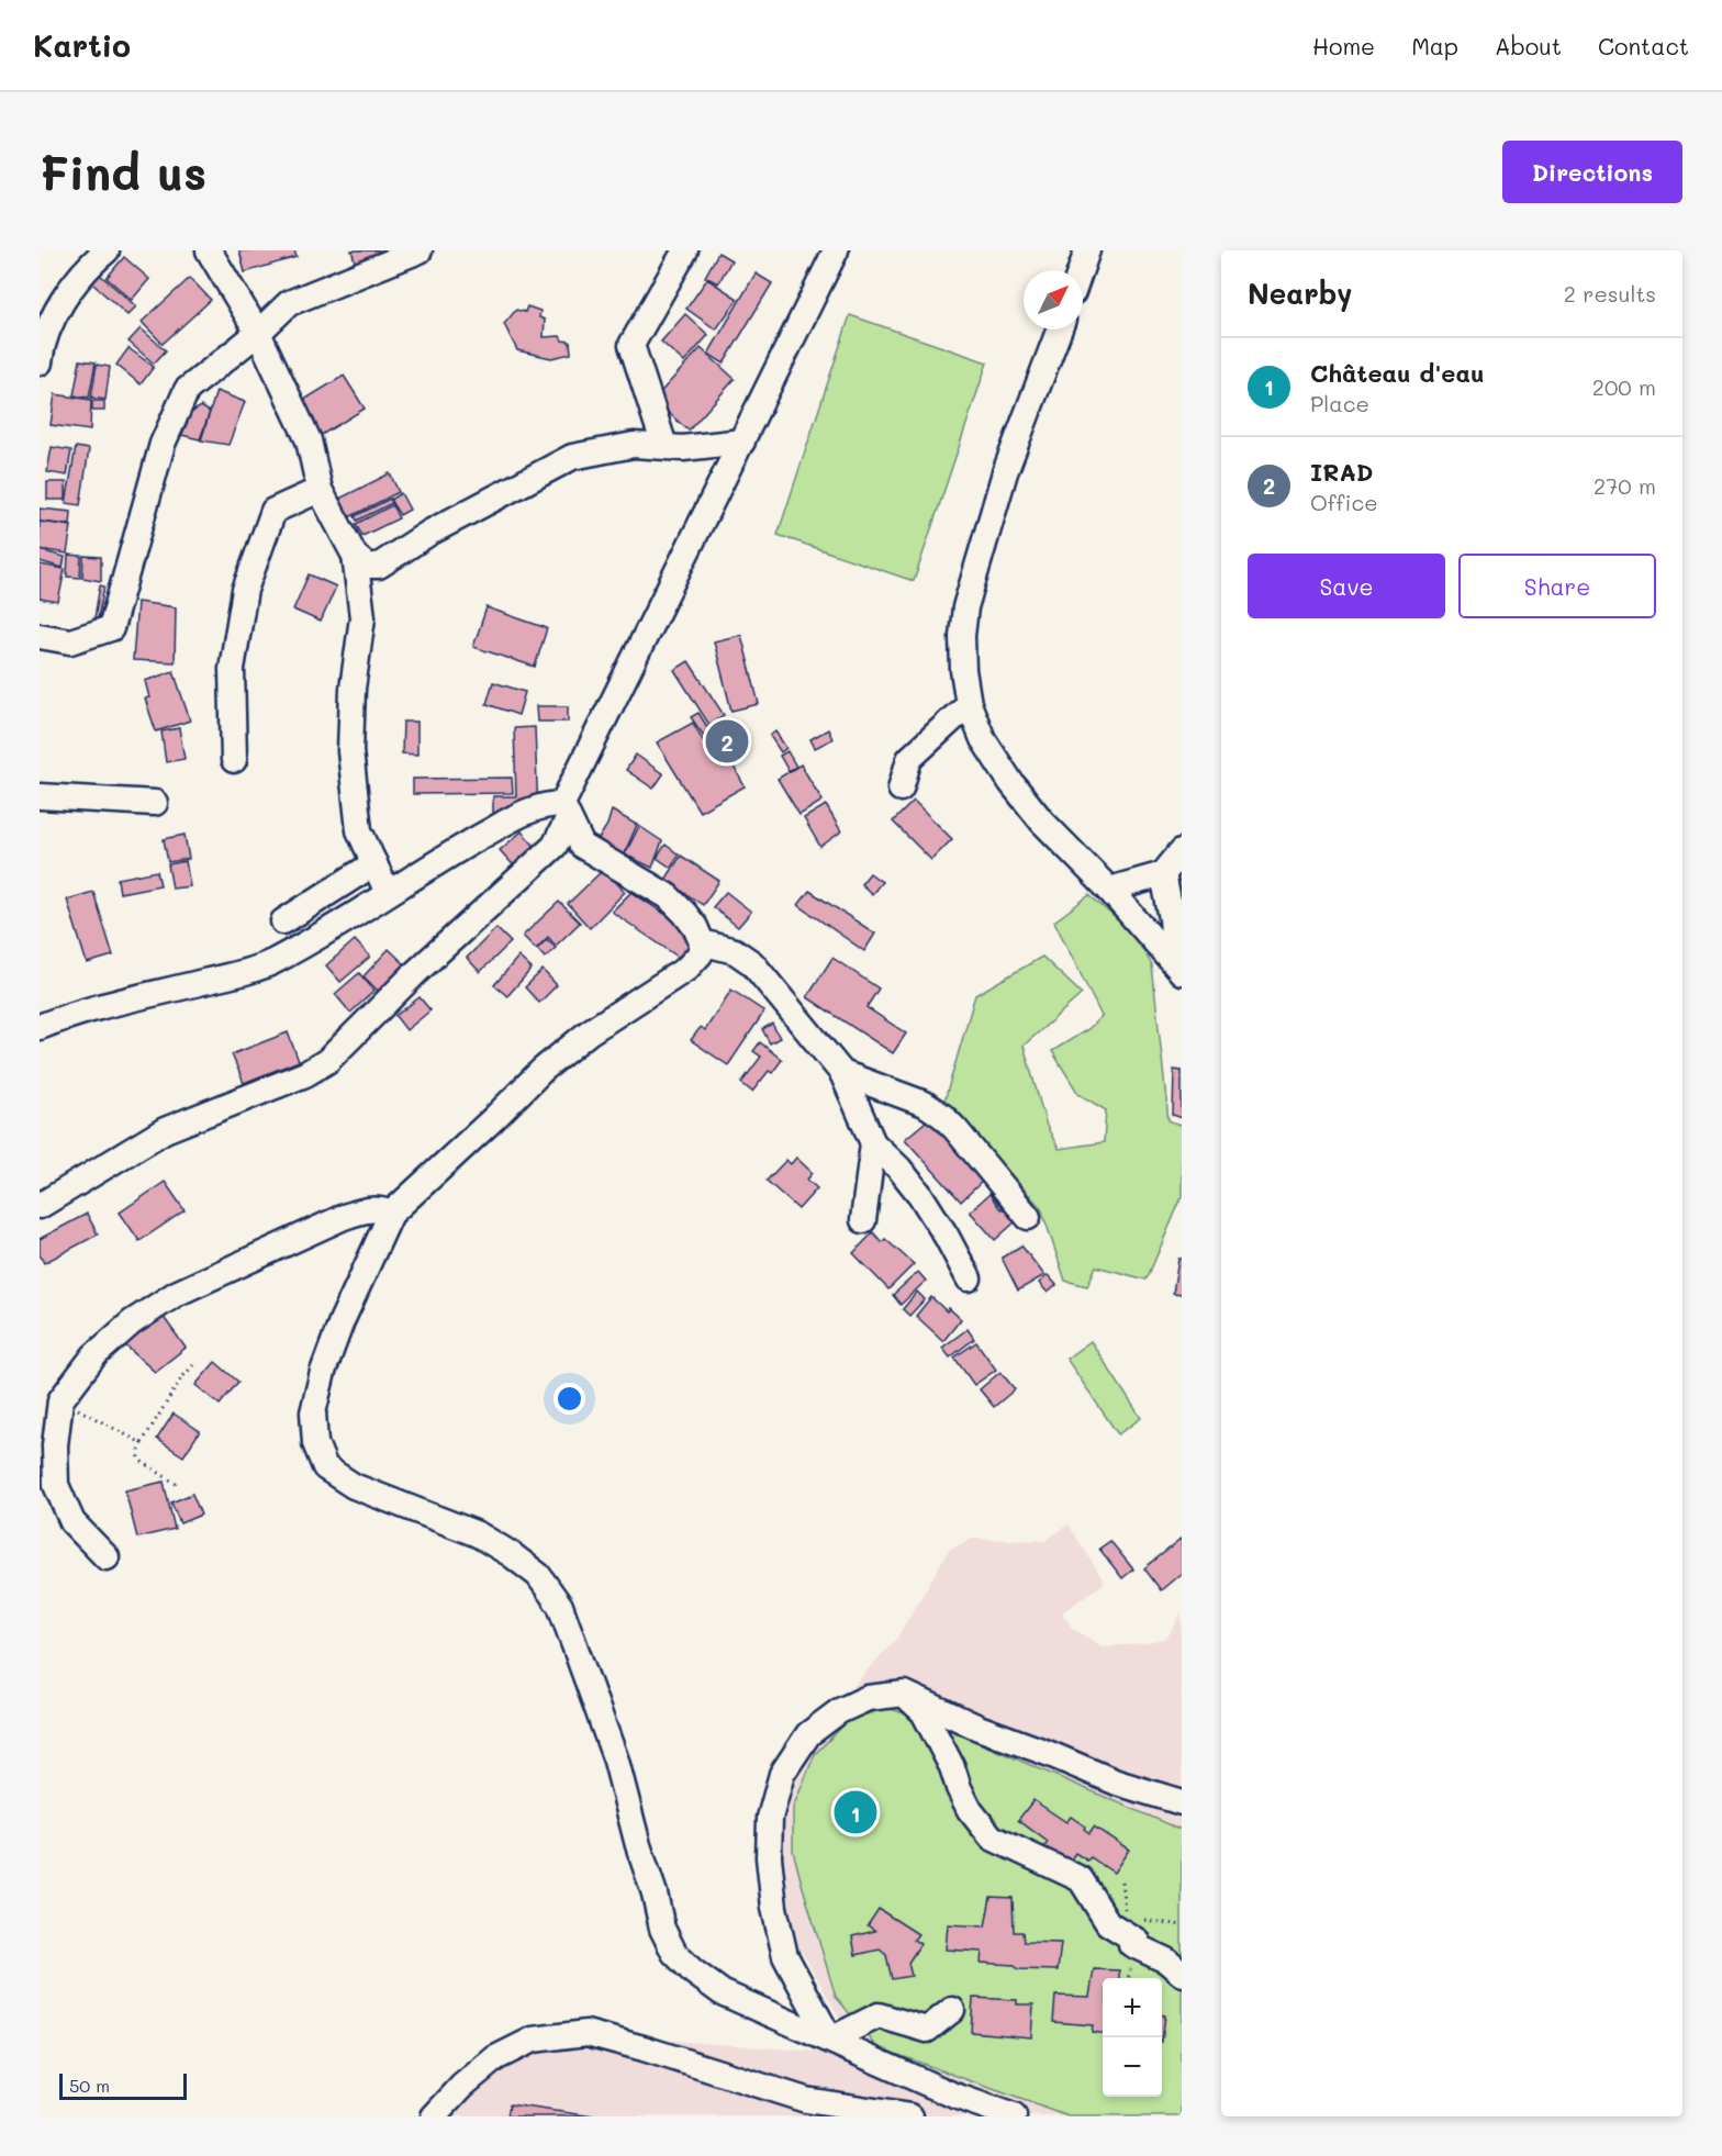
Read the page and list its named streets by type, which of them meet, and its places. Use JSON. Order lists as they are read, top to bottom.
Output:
{
  "scale_bar": "50 m",
  "north": "top right",
  "page": {
    "header": "Kartio",
    "nav": [
      "Home",
      "Map",
      "About",
      "Contact"
    ],
    "buttons": [
      "Directions",
      ["Save", "Share"]
    ],
    "title": "Find us",
    "heading": ["Nearby", "2 results"],
    "list": [
      {
        "mark": "1",
        "name": "Château d'eau",
        "note": "Place",
        "value": "200 m"
      },
      {
        "mark": "2",
        "name": "IRAD",
        "note": "Office",
        "value": "270 m"
      }
    ],
    "pins": ["2", "1"],
    "map_buttons": ["+", "−"],
    "scale": "50 m"
  }
}
